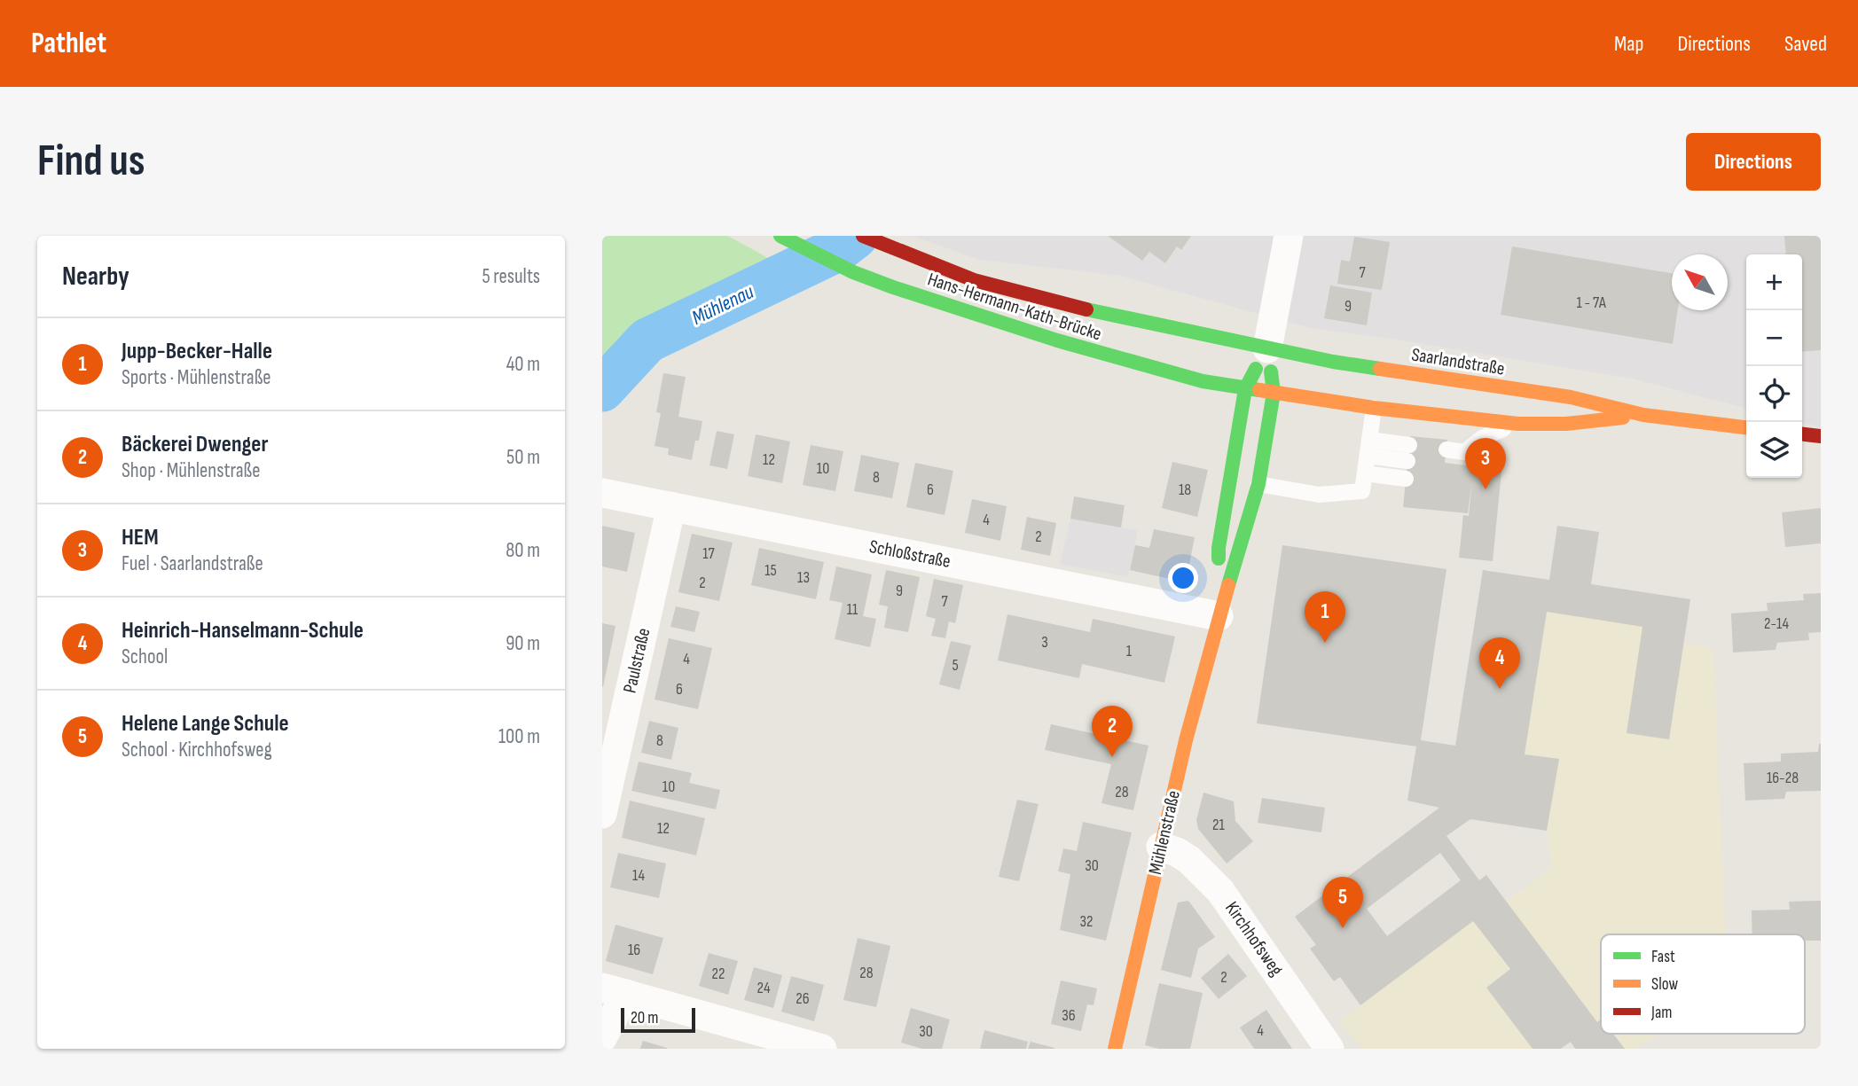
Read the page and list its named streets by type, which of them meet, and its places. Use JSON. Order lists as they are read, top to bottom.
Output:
{
  "streets": {
    "main road": ["Hans-Hermann-Kath-Brücke", "Saarlandstraße", "Mühlenstraße"],
    "street": ["Schloßstraße", "Paulstraße", "Kirchhofsweg"]
  },
  "crossings": [
    ["Hans-Hermann-Kath-Brücke", "Saarlandstraße"],
    ["Hans-Hermann-Kath-Brücke", "Mühlenstraße"],
    ["Saarlandstraße", "Mühlenstraße"],
    ["Schloßstraße", "Paulstraße"],
    ["Schloßstraße", "Mühlenstraße"],
    ["Mühlenstraße", "Kirchhofsweg"]
  ],
  "water": ["Mühlenau"],
  "house_numbers": [
    "7",
    "1 - 7A",
    "9",
    "12",
    "10",
    "8",
    "6",
    "18",
    "4",
    "2",
    "17",
    "15",
    "13",
    "2",
    "9",
    "7",
    "11",
    "2-14",
    "3",
    "1",
    "4",
    "5",
    "6",
    "8",
    "16-28",
    "10",
    "28",
    "21",
    "12",
    "30",
    "14",
    "32",
    "16",
    "28",
    "22",
    "2",
    "24",
    "26",
    "36",
    "4",
    "30"
  ],
  "legend": ["Fast", "Slow", "Jam"],
  "scale_bar": "20 m",
  "north": "top left",
  "page": {
    "header": "Pathlet",
    "nav": ["Map", "Directions", "Saved"],
    "buttons": "Directions",
    "title": "Find us",
    "heading": ["Nearby", "5 results"],
    "map_buttons": ["+", "−"],
    "list": [
      {
        "mark": "1",
        "name": "Jupp-Becker-Halle",
        "note": "Sports · Mühlenstraße",
        "value": "40 m"
      },
      {
        "mark": "2",
        "name": "Bäckerei Dwenger",
        "note": "Shop · Mühlenstraße",
        "value": "50 m"
      },
      {
        "mark": "3",
        "name": "HEM",
        "note": "Fuel · Saarlandstraße",
        "value": "80 m"
      },
      {
        "mark": "4",
        "name": "Heinrich-Hanselmann-Schule",
        "note": "School",
        "value": "90 m"
      },
      {
        "mark": "5",
        "name": "Helene Lange Schule",
        "note": "School · Kirchhofsweg",
        "value": "100 m"
      }
    ],
    "pins": [
      "3",
      "1",
      "4",
      "2",
      "5"
    ],
    "scale": "20 m"
  }
}
